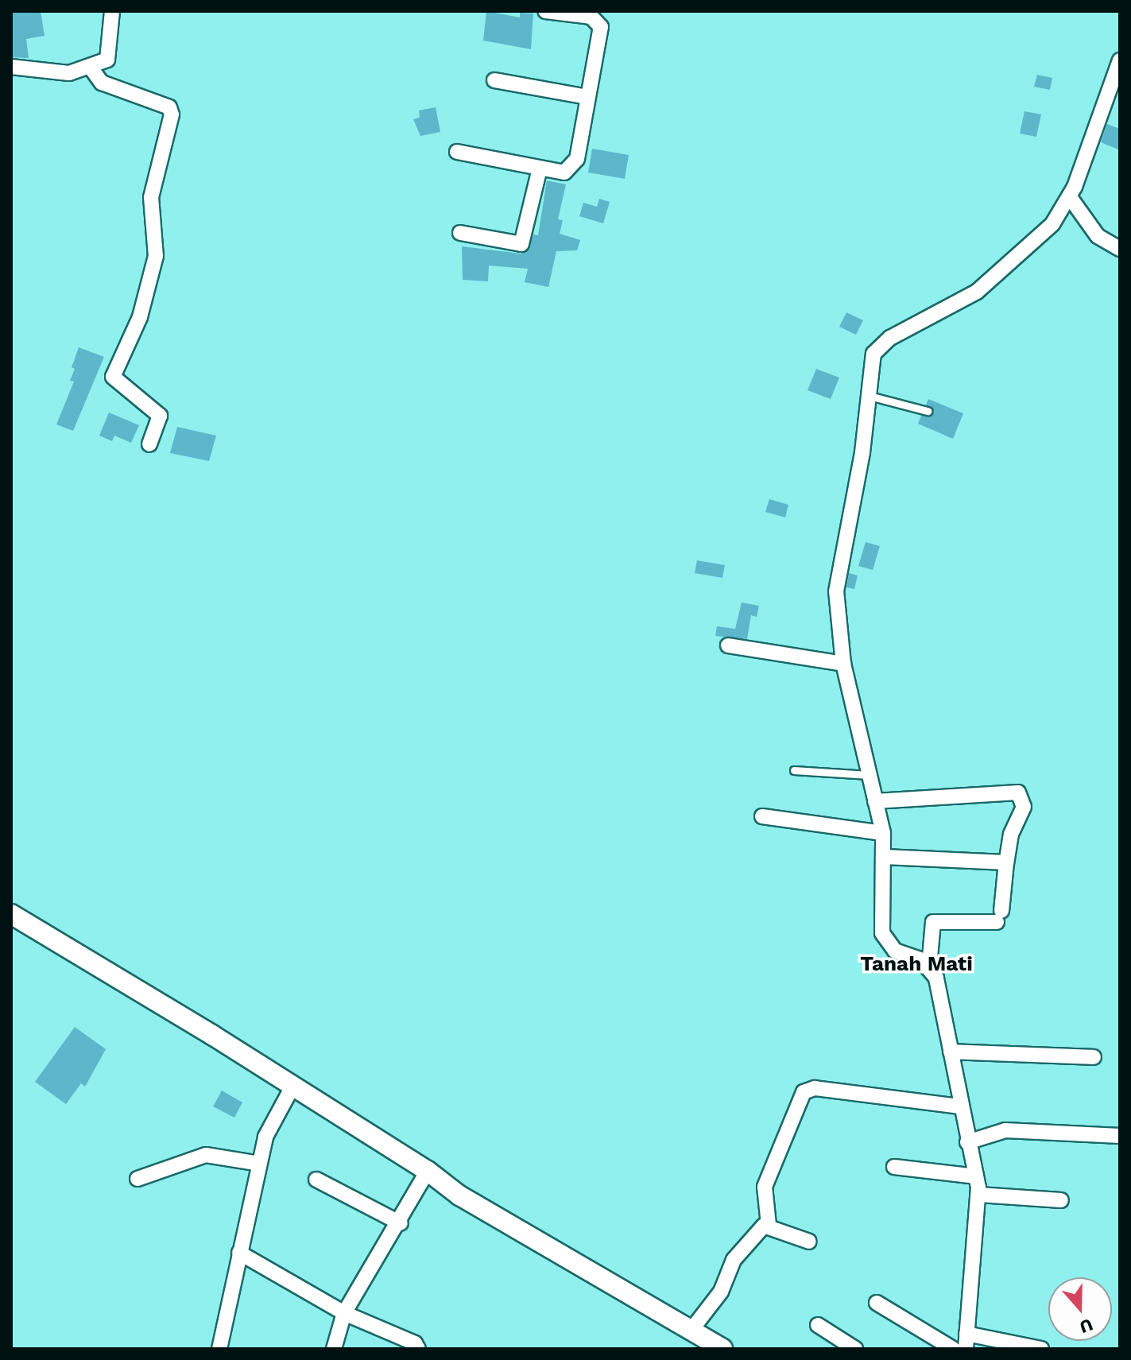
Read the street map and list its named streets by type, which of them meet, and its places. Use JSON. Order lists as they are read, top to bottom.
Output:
{
  "districts": ["Tanah Mati"],
  "north": "bottom"
}
